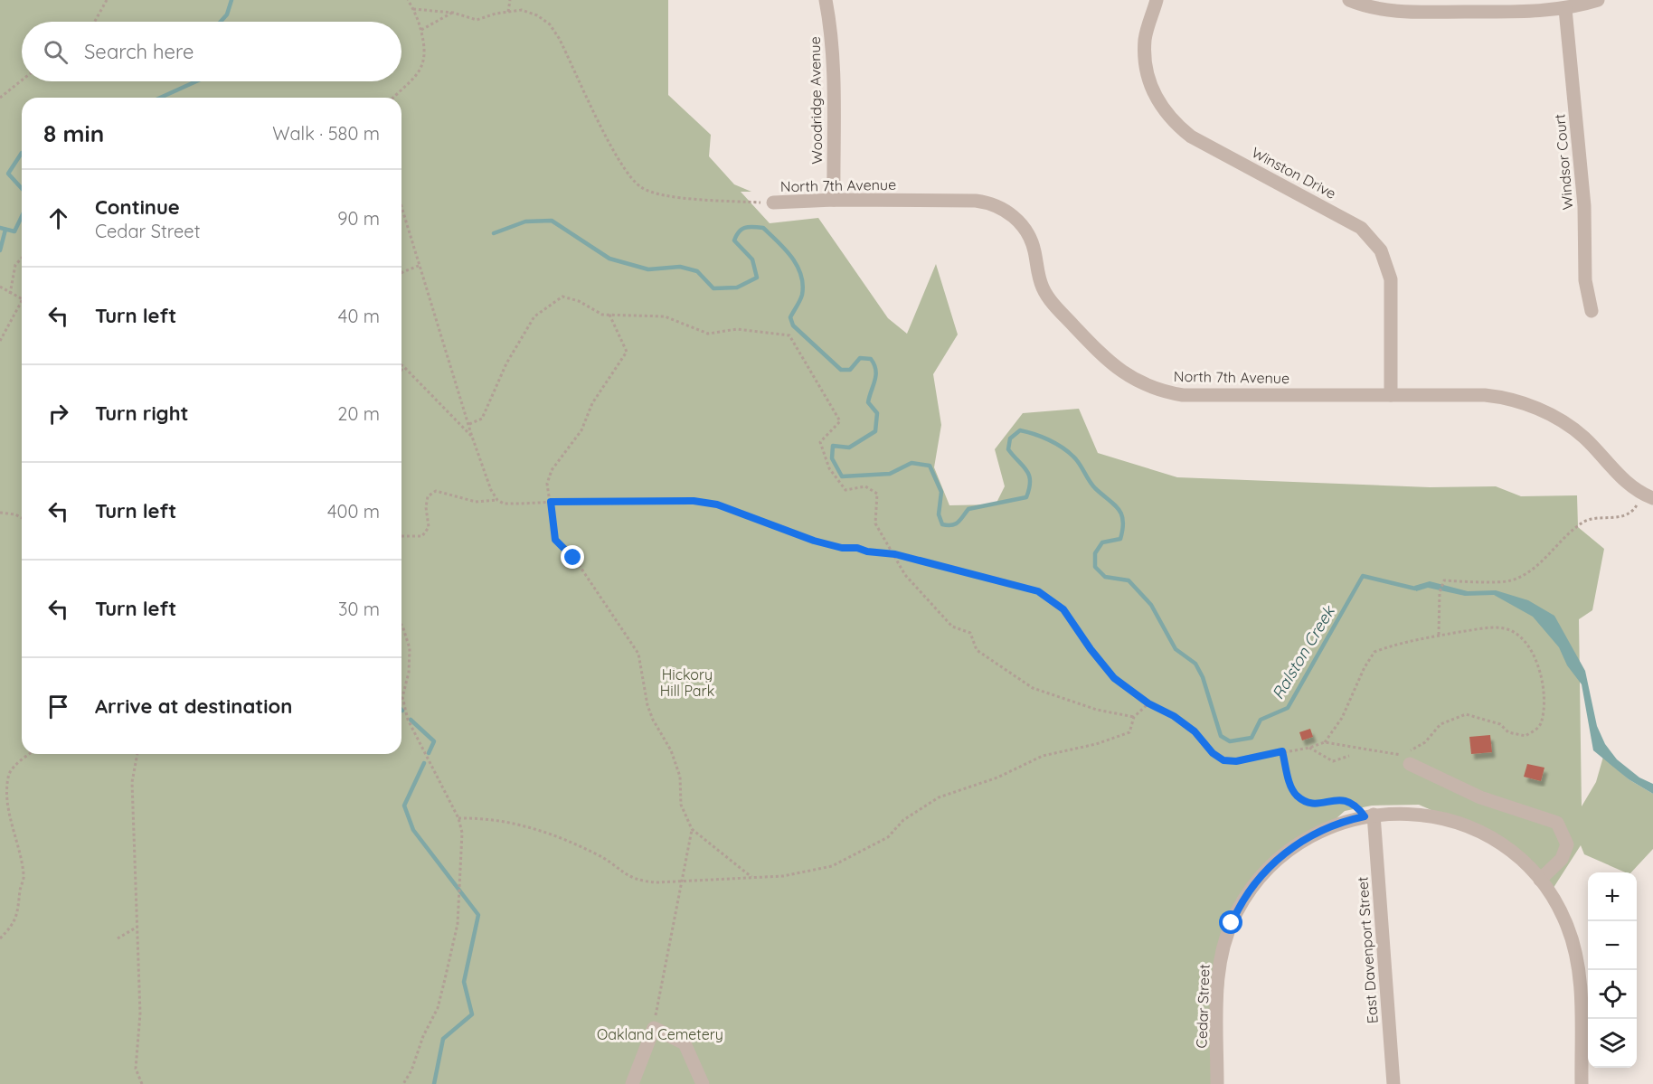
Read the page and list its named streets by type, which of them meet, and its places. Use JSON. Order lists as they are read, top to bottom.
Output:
{
  "streets": {
    "street": [
      "Woodridge Avenue",
      "Windsor Court",
      "Winston Drive",
      "North 7th Avenue",
      "East Davenport Street",
      "Cedar Street"
    ]
  },
  "crossings": [
    ["Woodridge Avenue", "North 7th Avenue"],
    ["Winston Drive", "North 7th Avenue"],
    ["East Davenport Street", "Cedar Street"]
  ],
  "water": ["Ralston Creek"],
  "parks": ["Hickory Hill Park", "Oakland Cemetery"],
  "page": {
    "search": "Search here",
    "heading": ["8 min", "Walk · 580 m"],
    "list": [
      ["Continue", "Cedar Street", "90 m"],
      ["Turn left", "40 m"],
      ["Turn right", "20 m"],
      ["Turn left", "400 m"],
      ["Turn left", "30 m"],
      "Arrive at destination"
    ],
    "map_buttons": ["+", "−"]
  }
}
